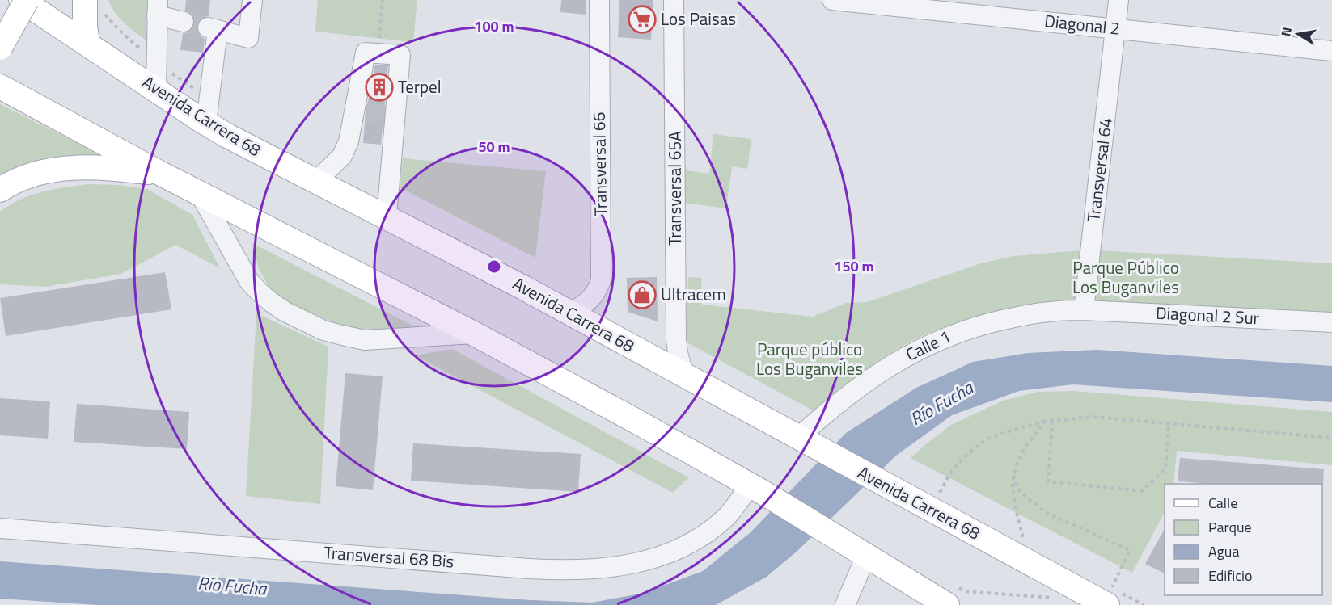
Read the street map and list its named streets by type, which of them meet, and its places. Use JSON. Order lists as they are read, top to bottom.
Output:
{
  "streets": {
    "main road": ["Avenida Carrera 68"],
    "street": [
      "Diagonal 2",
      "Transversal 66",
      "Transversal 64",
      "Transversal 65A",
      "Diagonal 2 Sur",
      "Calle 1",
      "Transversal 68 Bis"
    ]
  },
  "crossings": [
    ["Diagonal 2", "Transversal 64"],
    ["Avenida Carrera 68", "Transversal 66"],
    ["Avenida Carrera 68", "Transversal 65A"],
    ["Avenida Carrera 68", "Calle 1"],
    ["Transversal 64", "Diagonal 2 Sur"],
    ["Transversal 64", "Calle 1"],
    ["Diagonal 2 Sur", "Calle 1"]
  ],
  "water": ["Río Fucha"],
  "parks": ["Parque Público Los Buganviles", "Parque público Los Buganviles"],
  "places": {
    "supermarket": ["Los Paisas"],
    "building": ["Terpel"],
    "shop": ["Ultracem"]
  },
  "legend": [
    "Calle",
    "Parque",
    "Agua",
    "Edificio"
  ],
  "north": "left",
  "rings": ["100 m", "50 m", "150 m"]
}
